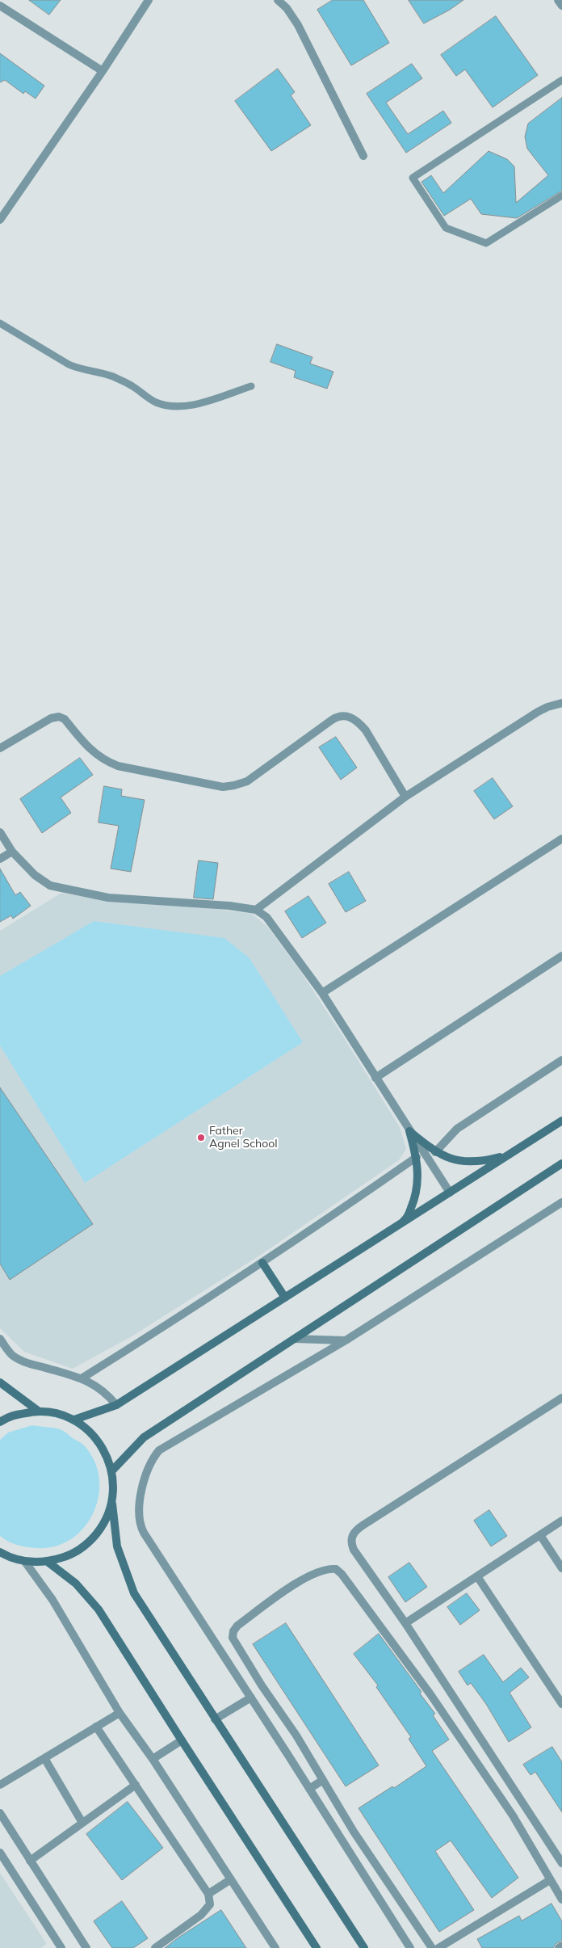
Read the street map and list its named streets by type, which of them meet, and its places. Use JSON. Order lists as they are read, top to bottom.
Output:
{
  "places": ["Father Agnel School"]
}
